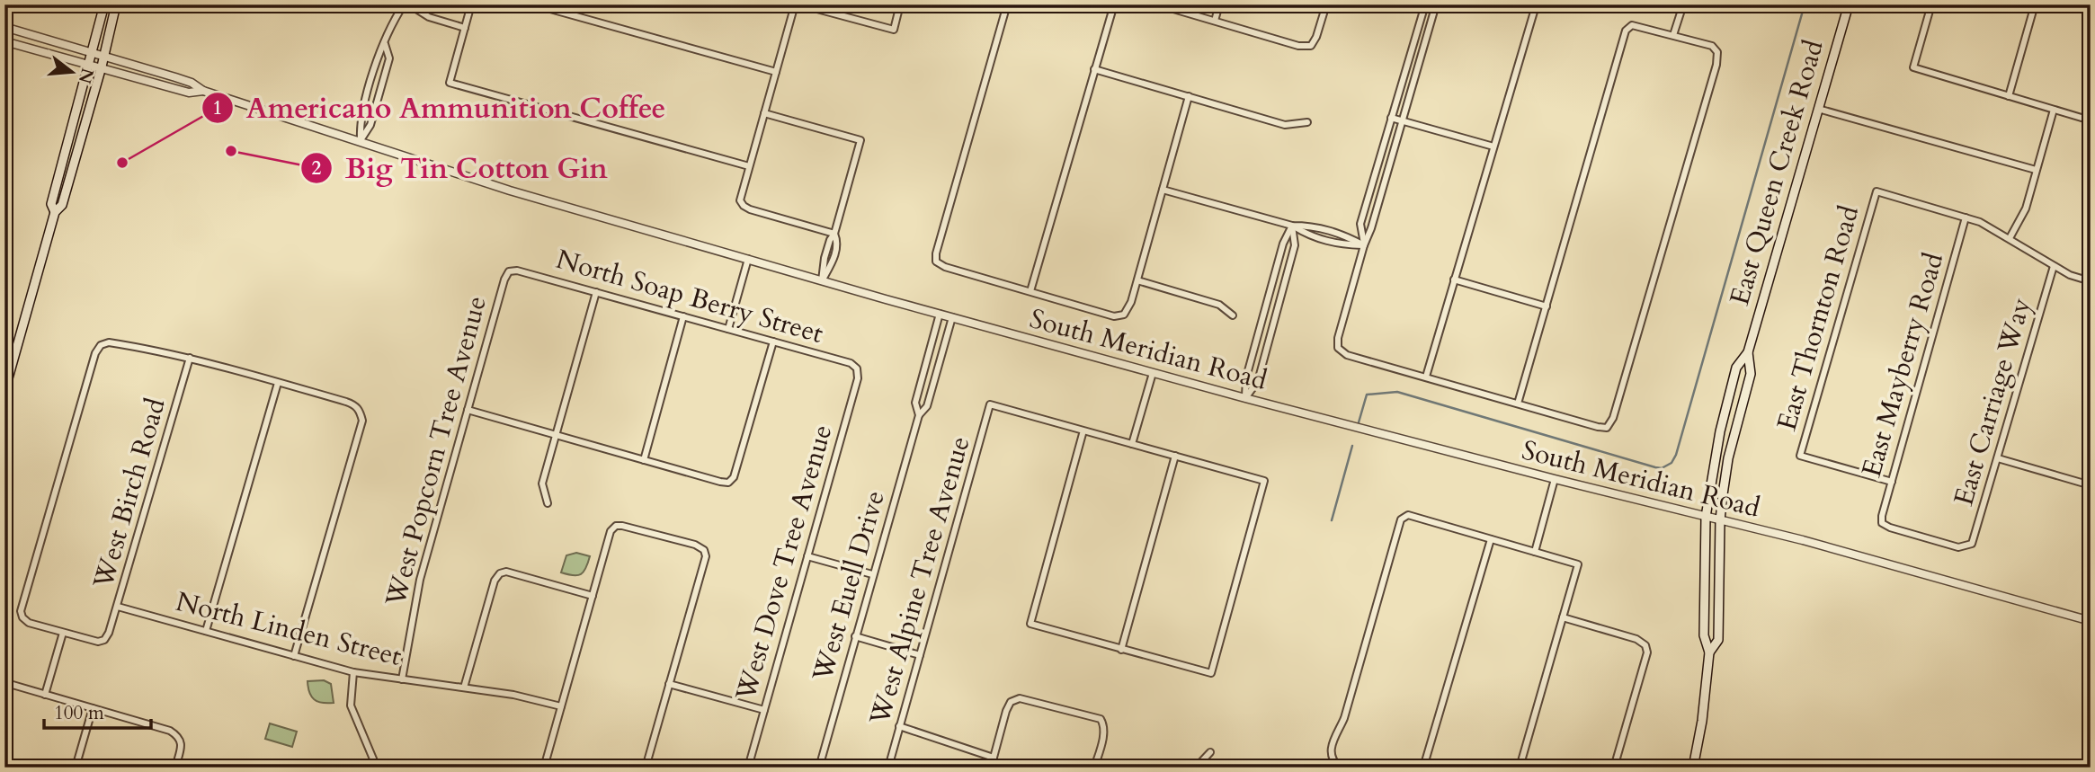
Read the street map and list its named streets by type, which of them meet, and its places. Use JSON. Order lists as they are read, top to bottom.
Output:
{
  "streets": {
    "main road": ["East Queen Creek Road"],
    "street": [
      "North Soap Berry Street",
      "East Thornton Road",
      "South Meridian Road",
      "East Mayberry Road",
      "East Carriage Way",
      "West Popcorn Tree Avenue",
      "West Birch Road",
      "West Dove Tree Avenue",
      "West Alpine Tree Avenue",
      "West Euell Drive",
      "North Linden Street"
    ]
  },
  "crossings": [
    ["East Queen Creek Road", "South Meridian Road"],
    ["North Soap Berry Street", "West Popcorn Tree Avenue"],
    ["North Soap Berry Street", "West Dove Tree Avenue"],
    ["East Thornton Road", "East Mayberry Road"],
    ["South Meridian Road", "West Euell Drive"],
    ["East Mayberry Road", "East Carriage Way"],
    ["West Popcorn Tree Avenue", "North Linden Street"],
    ["West Birch Road", "North Linden Street"]
  ],
  "places": ["Big Tin Cotton Gin", "Americano Ammunition Coffee"],
  "scale_bar": "100 m",
  "north": "right"
}
